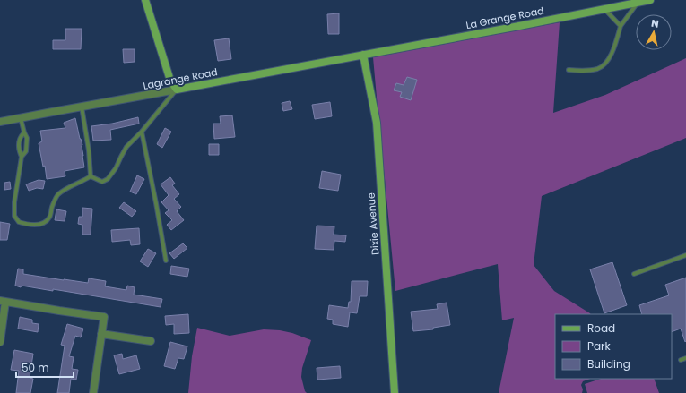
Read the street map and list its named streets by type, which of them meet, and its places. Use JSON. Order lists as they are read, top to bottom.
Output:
{
  "streets": {
    "street": ["La Grange Road", "Lagrange Road", "Dixie Avenue"]
  },
  "crossings": [
    ["La Grange Road", "Lagrange Road"],
    ["La Grange Road", "Dixie Avenue"],
    ["Lagrange Road", "Dixie Avenue"]
  ],
  "legend": ["Road", "Park", "Building"],
  "scale_bar": "50 m",
  "north": "top"
}
